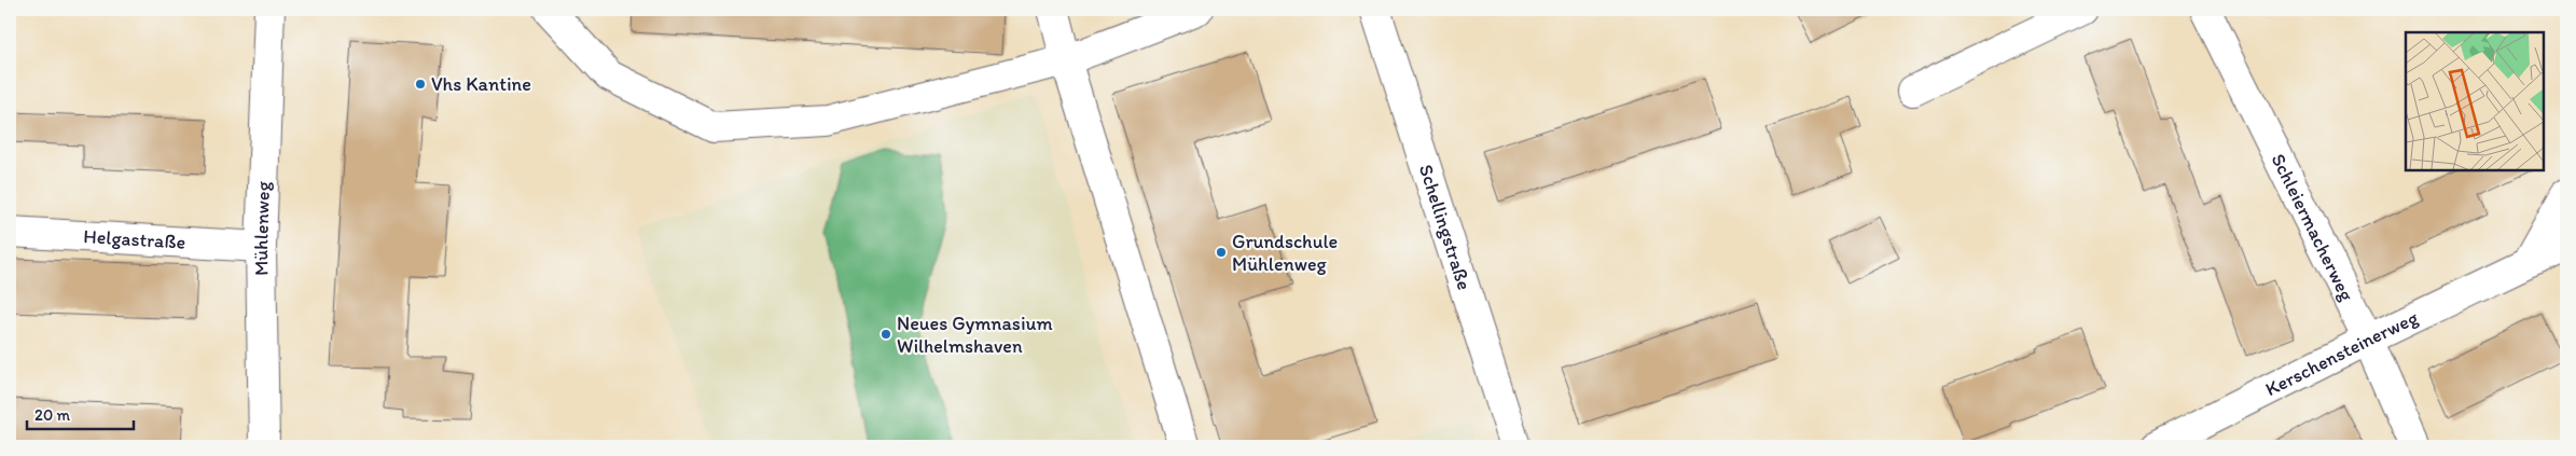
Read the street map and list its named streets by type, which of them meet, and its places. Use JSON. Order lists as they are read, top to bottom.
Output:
{
  "streets": {
    "street": [
      "Schleiermacherweg",
      "Mühlenweg",
      "Schellingstraße",
      "Helgastraße",
      "Kerschensteinerweg"
    ]
  },
  "crossings": [
    ["Schleiermacherweg", "Kerschensteinerweg"],
    ["Mühlenweg", "Helgastraße"]
  ],
  "places": ["Vhs Kantine", "Grundschule Mühlenweg", "Neues Gymnasium Wilhelmshaven"],
  "scale_bar": "20 m"
}
